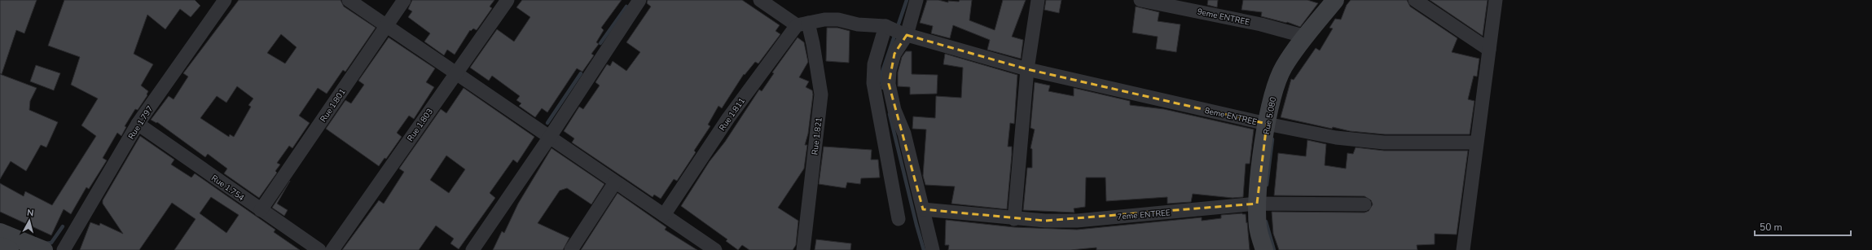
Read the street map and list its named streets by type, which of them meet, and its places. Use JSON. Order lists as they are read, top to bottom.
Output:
{
  "streets": {
    "main road": ["Rue 5.080"],
    "street": [
      "9eme ENTREE",
      "Rue 1.801",
      "Rue 1.811",
      "8eme ENTREE",
      "Rue 1.797",
      "Rue 1.803",
      "Rue 1.821",
      "Rue 1.754",
      "7eme ENTREE"
    ]
  },
  "crossings": [
    ["9eme ENTREE", "Rue 5.080"],
    ["Rue 1.801", "Rue 1.754"],
    ["Rue 1.811", "8eme ENTREE"],
    ["Rue 1.811", "Rue 1.821"],
    ["8eme ENTREE", "Rue 5.080"],
    ["8eme ENTREE", "Rue 1.821"],
    ["Rue 5.080", "7eme ENTREE"],
    ["Rue 1.797", "Rue 1.754"]
  ],
  "scale_bar": "50 m",
  "north": "top"
}
